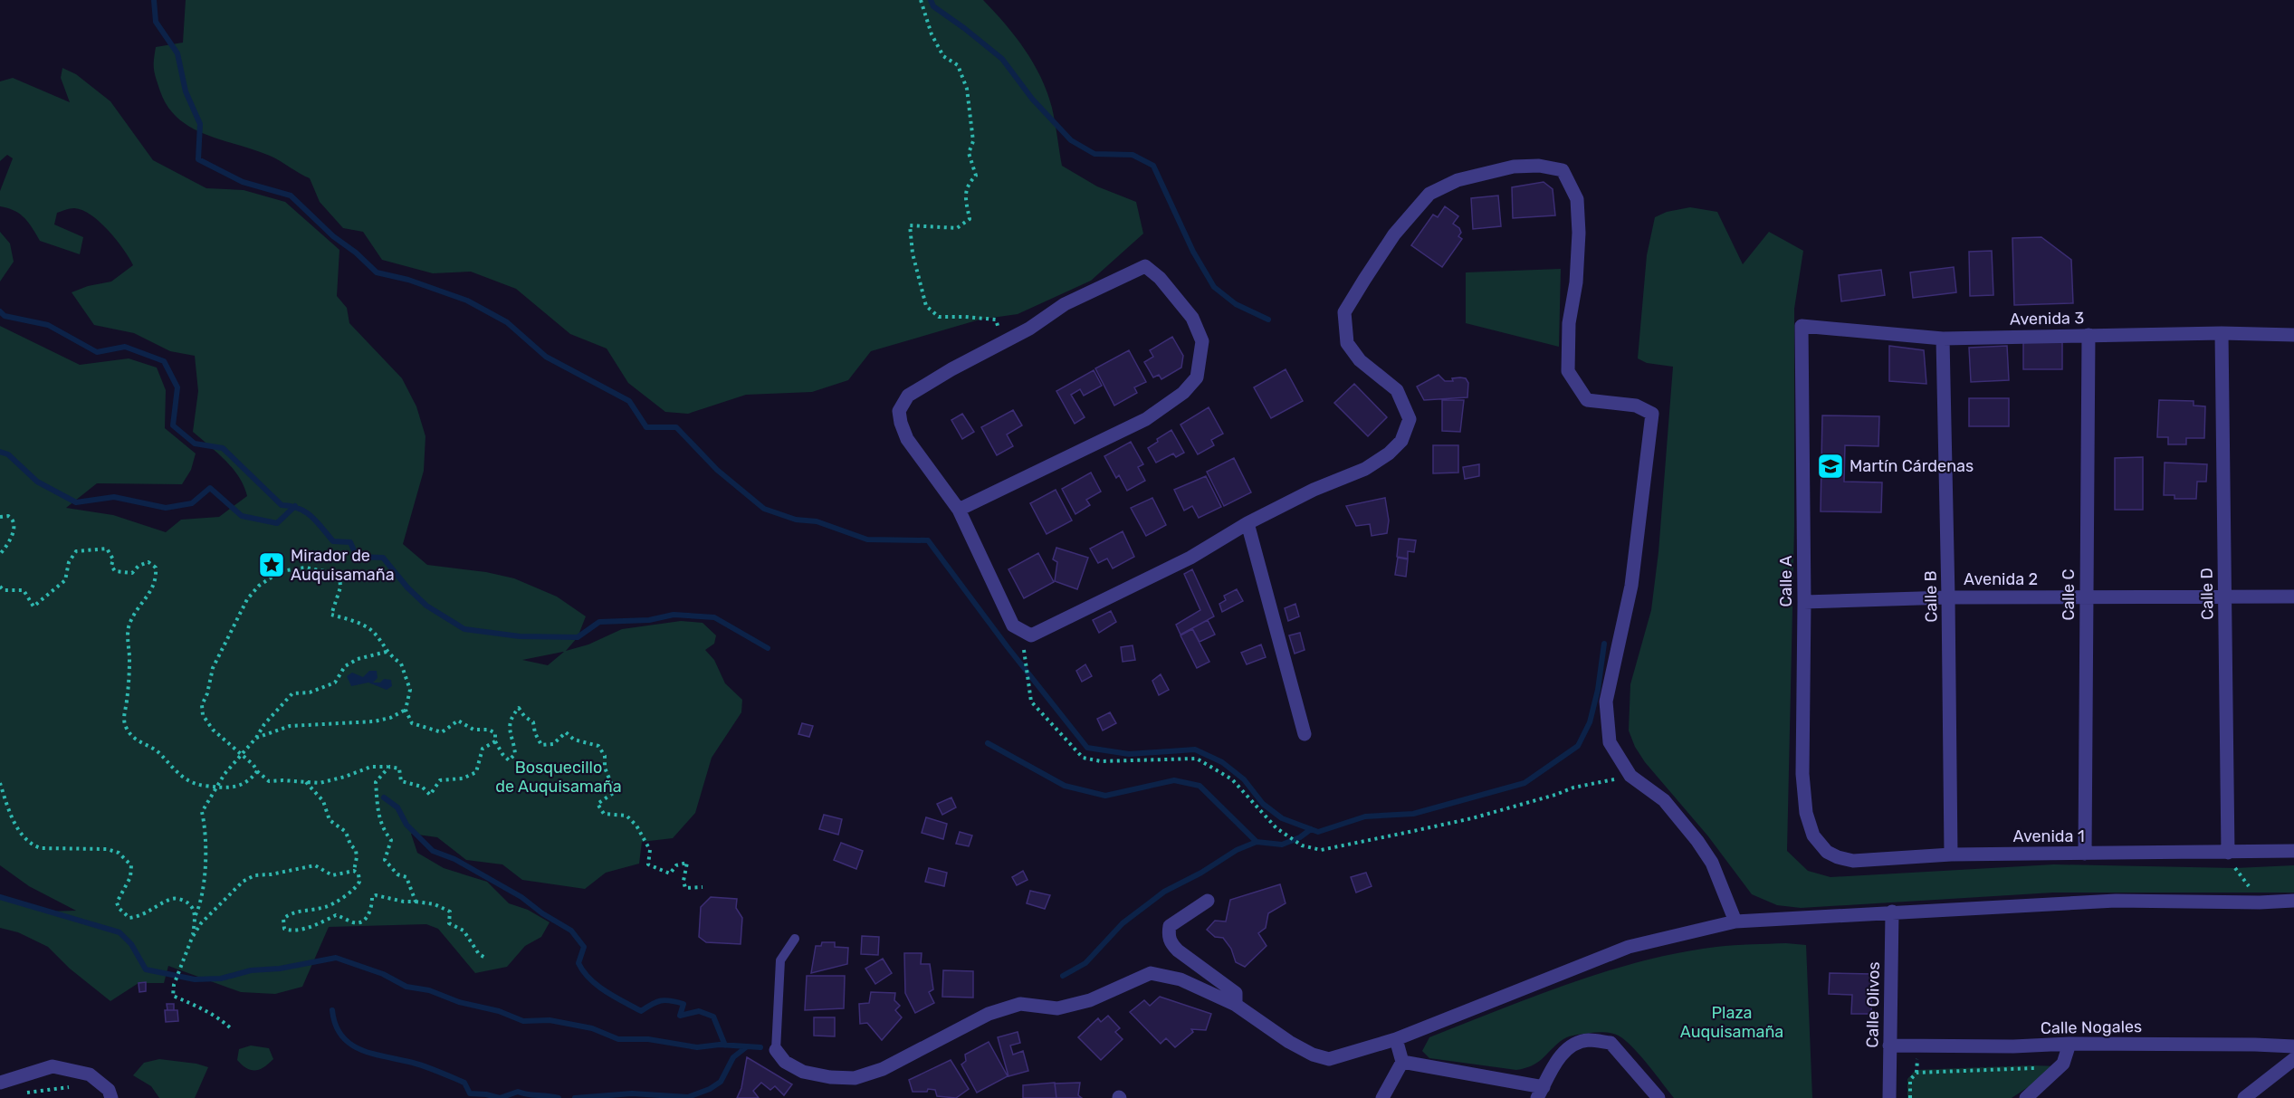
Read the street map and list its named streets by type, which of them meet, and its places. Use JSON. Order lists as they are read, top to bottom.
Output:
{
  "streets": {
    "street": [
      "Avenida 3",
      "Avenida 2",
      "Calle A",
      "Calle D",
      "Calle C",
      "Calle B",
      "Avenida 1",
      "Calle Olivos",
      "Calle Nogales"
    ]
  },
  "crossings": [
    ["Avenida 3", "Calle A"],
    ["Avenida 3", "Calle D"],
    ["Avenida 3", "Calle C"],
    ["Avenida 3", "Calle B"],
    ["Avenida 2", "Calle A"],
    ["Avenida 2", "Calle D"],
    ["Avenida 2", "Calle C"],
    ["Avenida 2", "Calle B"],
    ["Calle A", "Avenida 1"],
    ["Calle D", "Avenida 1"],
    ["Calle C", "Avenida 1"],
    ["Calle B", "Avenida 1"],
    ["Calle Olivos", "Calle Nogales"]
  ],
  "parks": ["Bosquecillo de Auquisamaña", "Plaza Auquisamaña"],
  "places": {
    "school or university": ["Martín Cárdenas"],
    "place": ["Mirador de Auquisamaña"]
  }
}
